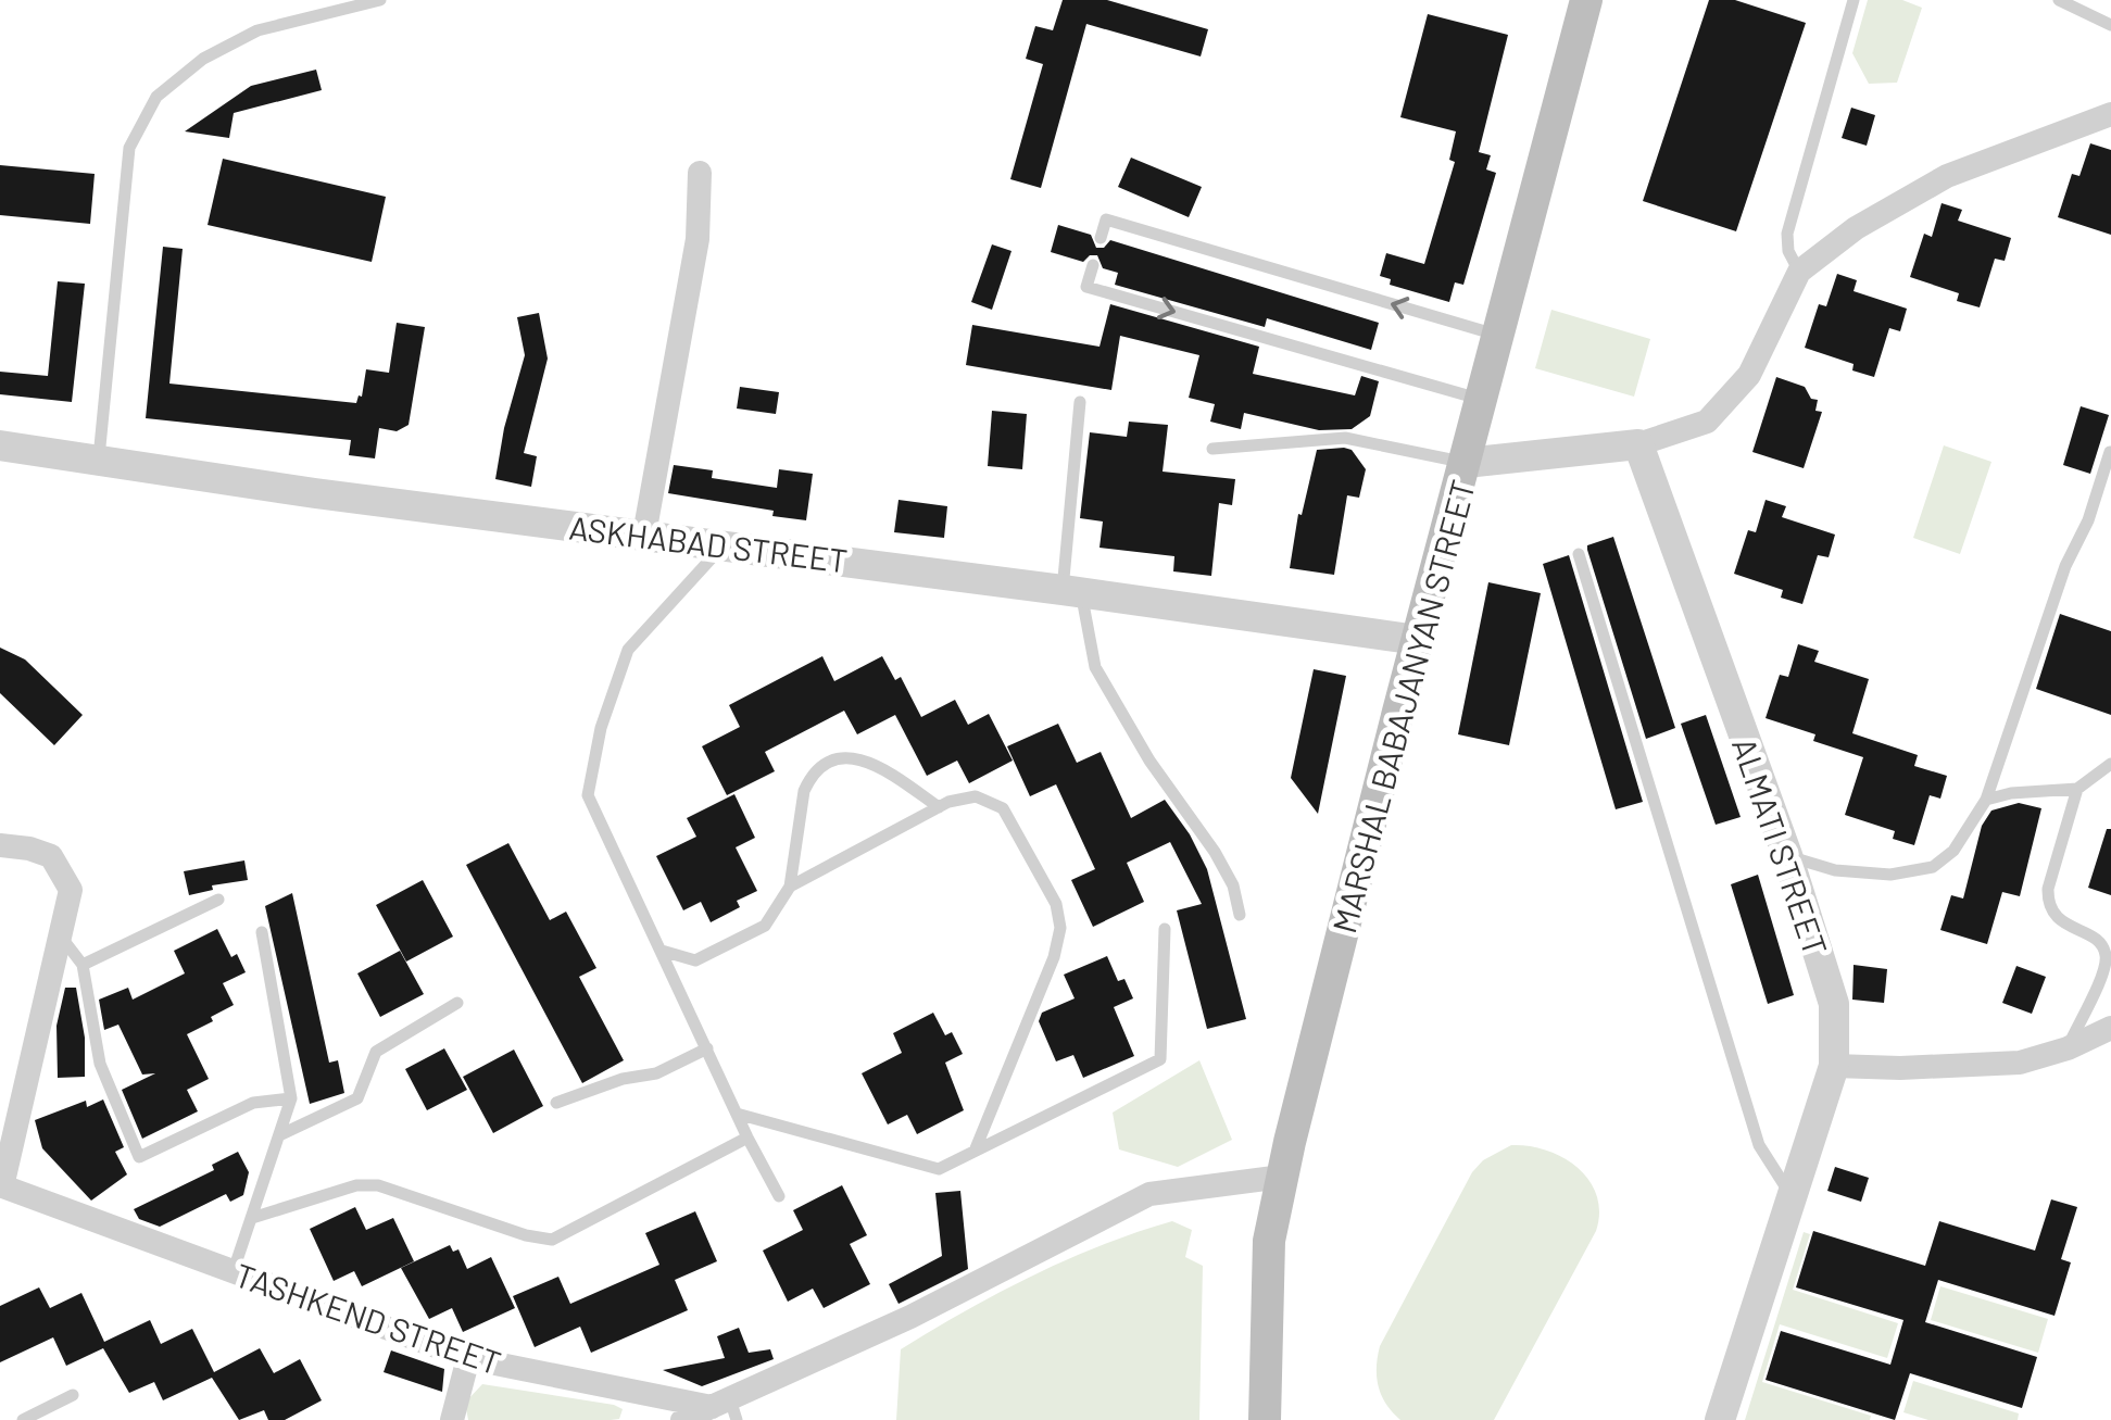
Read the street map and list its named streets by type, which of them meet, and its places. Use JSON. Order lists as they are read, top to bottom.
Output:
{
  "streets": {
    "main road": ["MARSHAL BABAJANYAN STREET"],
    "street": ["ASKHABAD STREET", "ALMATI STREET", "TASHKEND STREET"]
  },
  "crossings": [
    ["ASKHABAD STREET", "MARSHAL BABAJANYAN STREET"]
  ]
}
